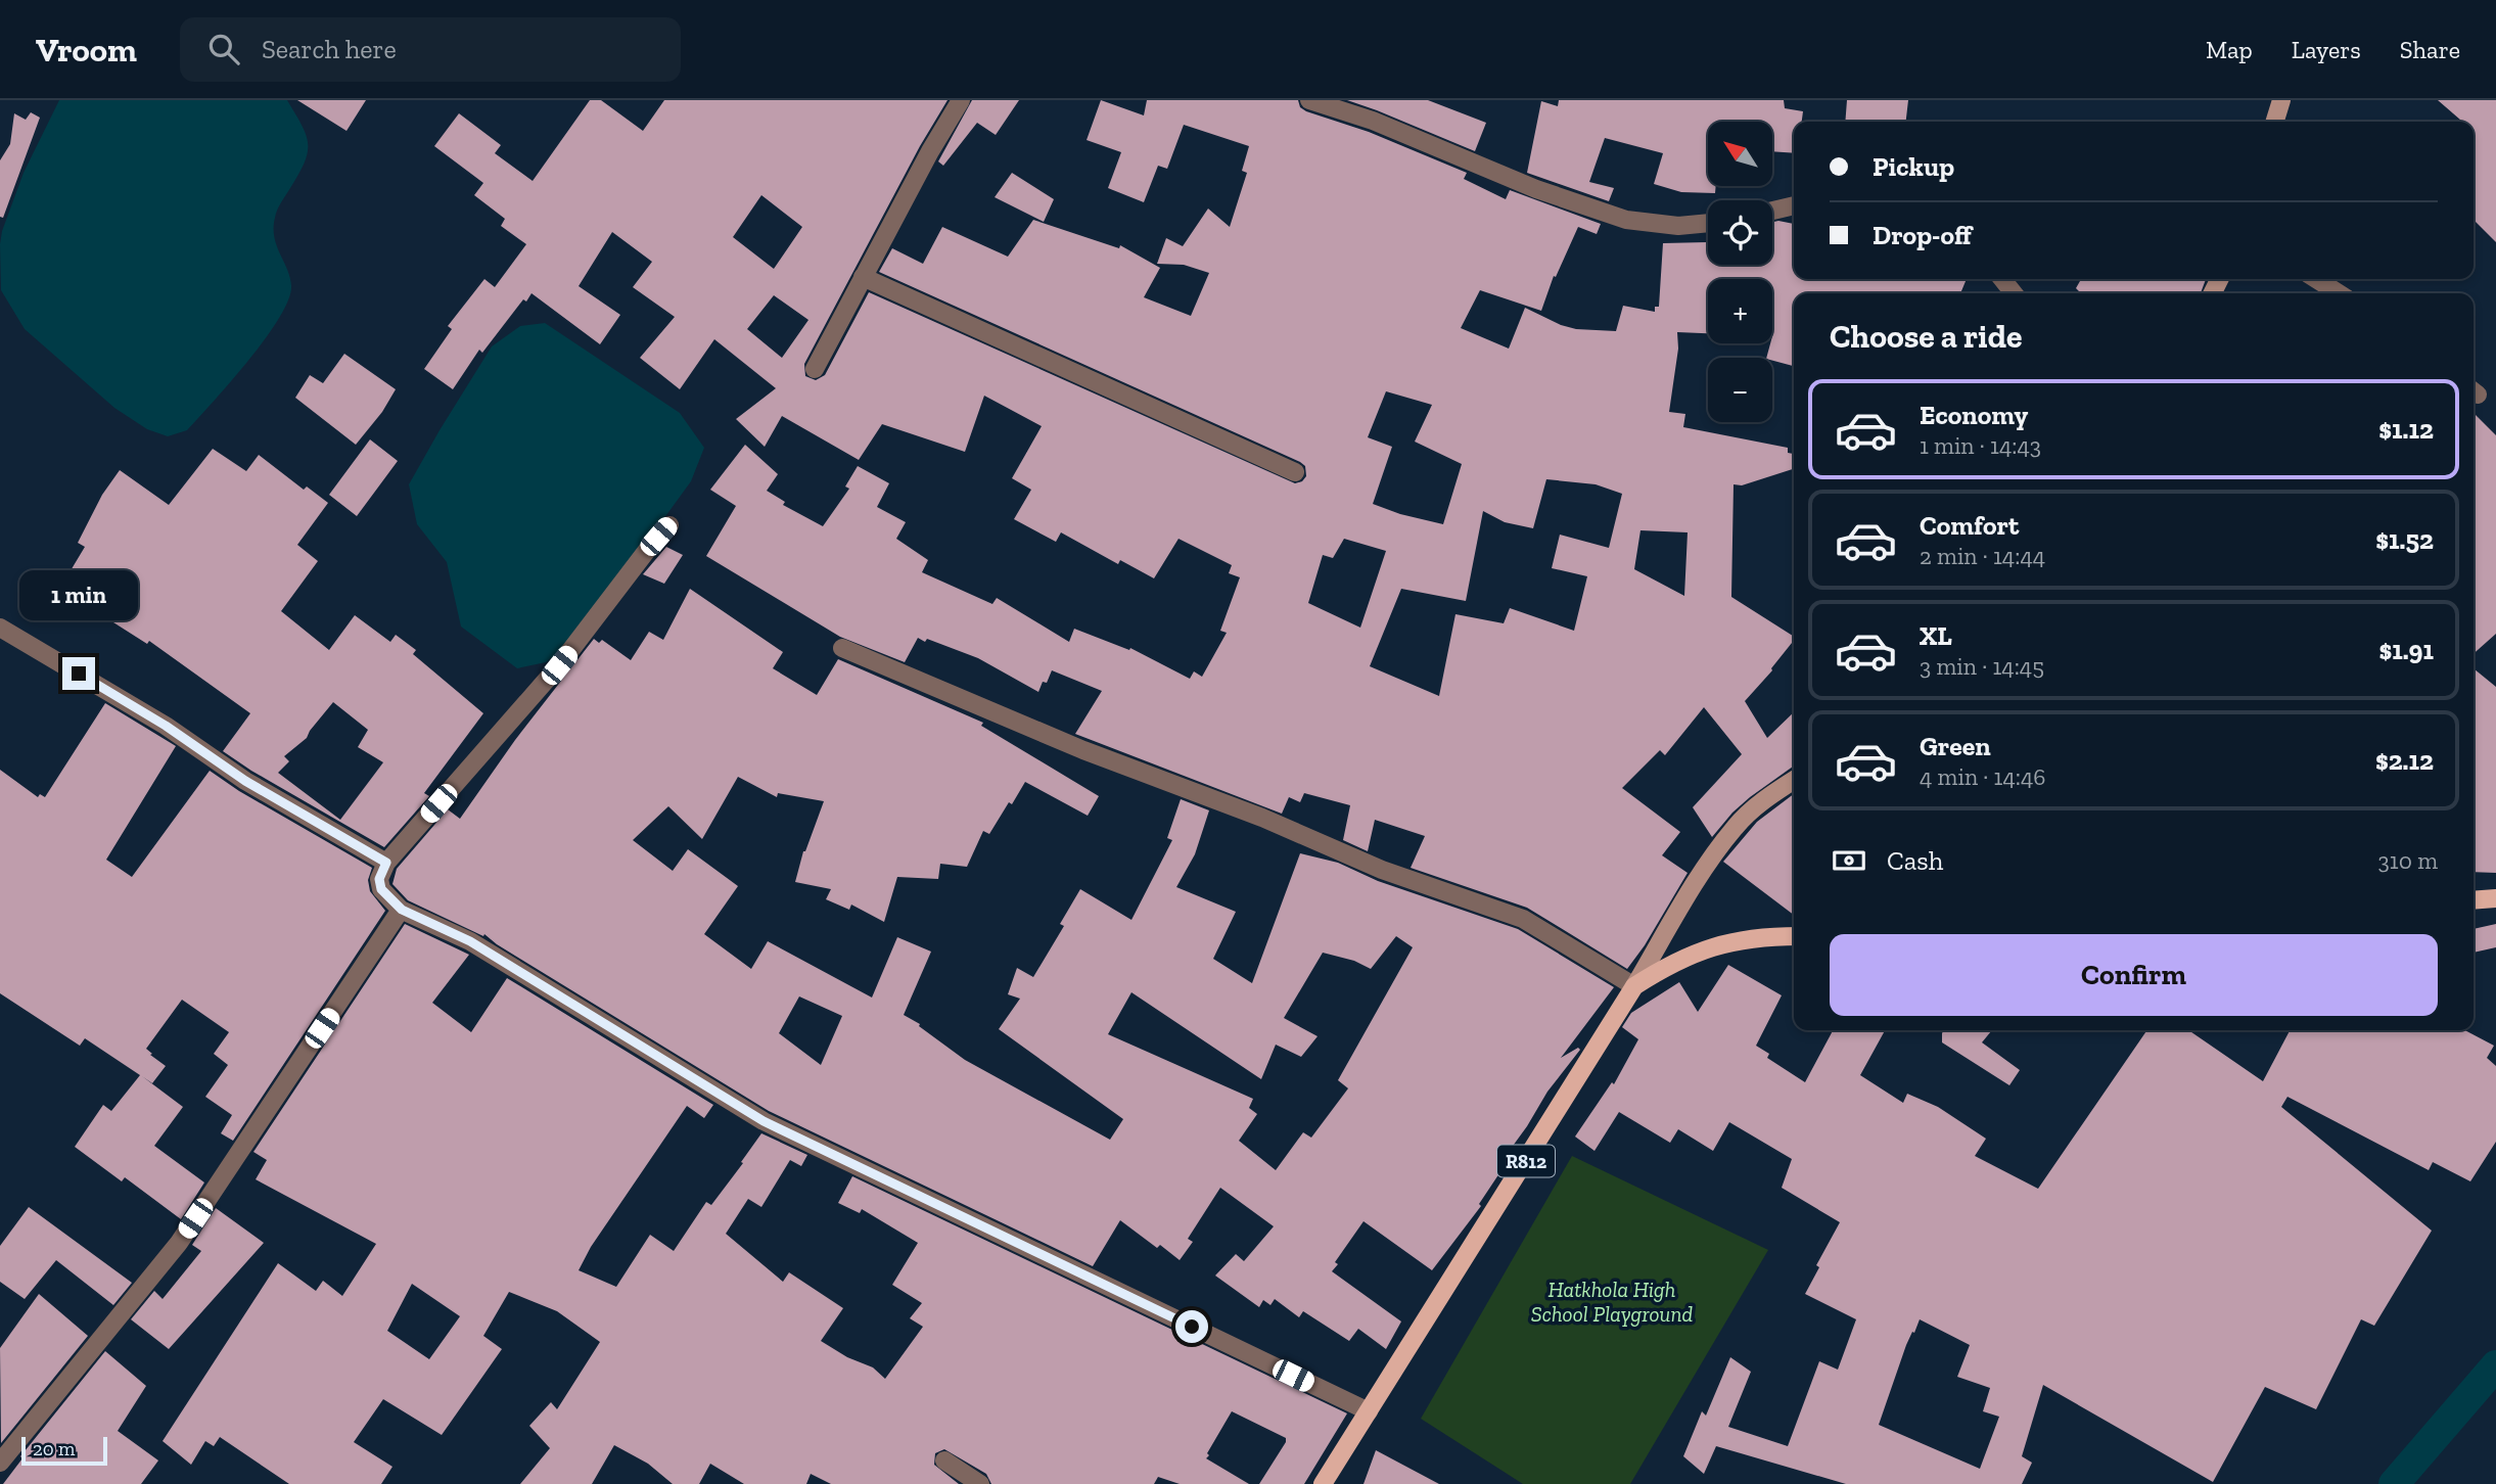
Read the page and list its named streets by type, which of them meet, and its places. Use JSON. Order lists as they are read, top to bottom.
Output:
{
  "streets": {
    "main road": ["R812"]
  },
  "parks": ["Hatkhola High School Playground"],
  "scale_bar": "20 m",
  "north": "top left",
  "page": {
    "header": "Vroom",
    "search": "Search here",
    "nav": ["Map", "Layers", "Share"],
    "map_buttons": ["+", "−"],
    "banner": ["Pickup", "Drop-off"],
    "heading": "Choose a ride",
    "list": [
      {
        "name": "Economy",
        "note": "1 min · 14:43",
        "value": "$1.12"
      },
      {
        "name": "Comfort",
        "note": "2 min · 14:44",
        "value": "$1.52"
      },
      {
        "name": "XL",
        "note": "3 min · 14:45",
        "value": "$1.91"
      },
      {
        "name": "Green",
        "note": "4 min · 14:46",
        "value": "$2.12"
      }
    ],
    "bubble": "1 min",
    "pay": ["Cash", "310 m"],
    "buttons": "Confirm",
    "scale": "20 m"
  }
}
